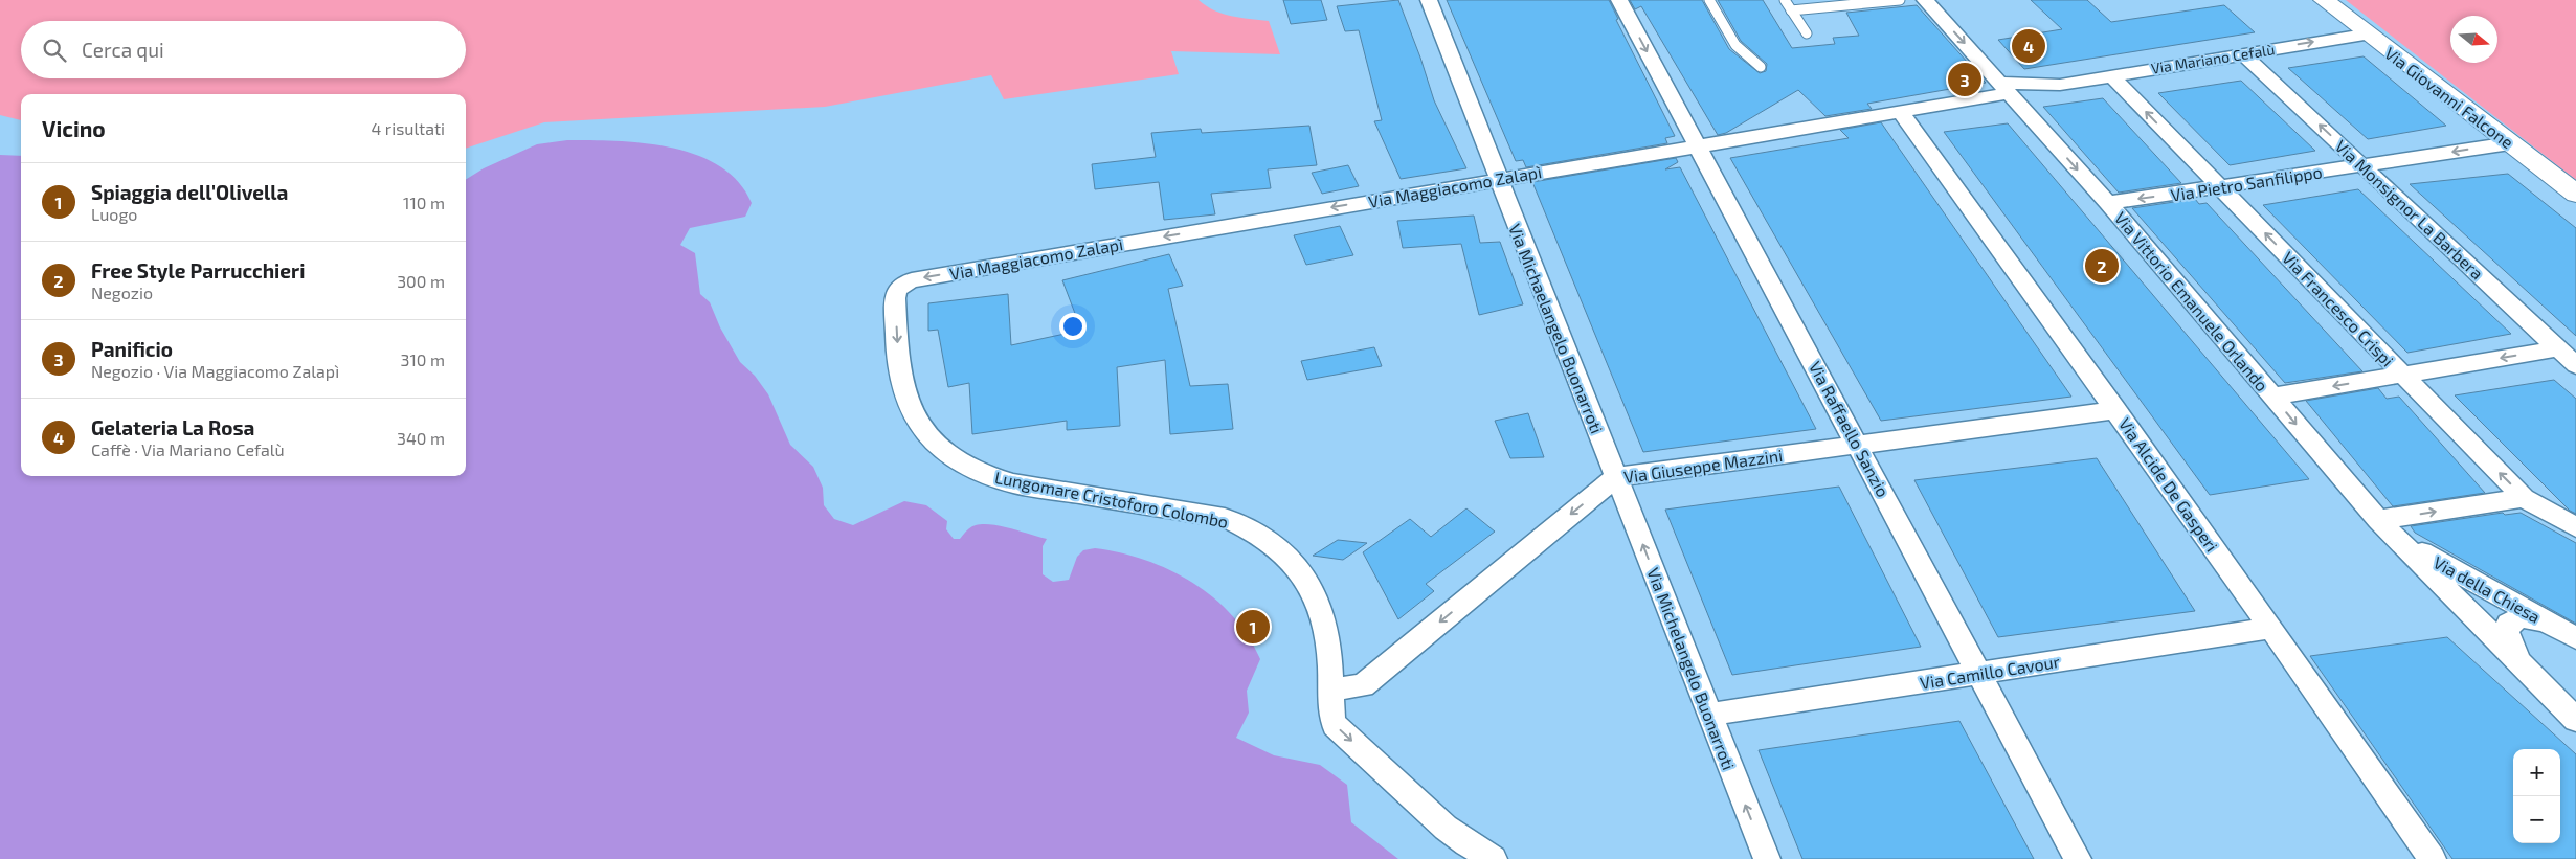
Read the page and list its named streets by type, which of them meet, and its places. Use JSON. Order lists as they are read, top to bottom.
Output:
{
  "streets": {
    "street": [
      "Via Mariano Cefalù",
      "Via Giovanni Falcone",
      "Via Pietro Sanfilippo",
      "Via Maggiacomo Zalapì",
      "Via Monsignor La Barbera",
      "Via Vittorio Emanuele Orlando",
      "Via Francesco Crispi",
      "Via Michaelangelo Buonarroti",
      "Via Raffaello Sanzio",
      "Via Giuseppe Mazzini",
      "Via Alcide De Gasperi",
      "Lungomare Cristoforo Colombo",
      "Via della Chiesa",
      "Via Michelangelo Buonarroti",
      "Via Camillo Cavour"
    ]
  },
  "crossings": [
    ["Via Mariano Cefalù", "Via Giovanni Falcone"],
    ["Via Mariano Cefalù", "Via Maggiacomo Zalapì"],
    ["Via Mariano Cefalù", "Via Monsignor La Barbera"],
    ["Via Mariano Cefalù", "Via Vittorio Emanuele Orlando"],
    ["Via Mariano Cefalù", "Via Francesco Crispi"],
    ["Via Giovanni Falcone", "Via Pietro Sanfilippo"],
    ["Via Pietro Sanfilippo", "Via Monsignor La Barbera"],
    ["Via Pietro Sanfilippo", "Via Vittorio Emanuele Orlando"],
    ["Via Pietro Sanfilippo", "Via Francesco Crispi"],
    ["Via Maggiacomo Zalapì", "Via Vittorio Emanuele Orlando"],
    ["Via Maggiacomo Zalapì", "Via Michaelangelo Buonarroti"],
    ["Via Maggiacomo Zalapì", "Via Raffaello Sanzio"],
    ["Via Maggiacomo Zalapì", "Via Alcide De Gasperi"],
    ["Via Maggiacomo Zalapì", "Lungomare Cristoforo Colombo"],
    ["Via Vittorio Emanuele Orlando", "Via della Chiesa"],
    ["Via Michaelangelo Buonarroti", "Via Giuseppe Mazzini"],
    ["Via Michaelangelo Buonarroti", "Via Michelangelo Buonarroti"],
    ["Via Raffaello Sanzio", "Via Giuseppe Mazzini"],
    ["Via Raffaello Sanzio", "Via Camillo Cavour"],
    ["Via Giuseppe Mazzini", "Via Alcide De Gasperi"],
    ["Via Giuseppe Mazzini", "Lungomare Cristoforo Colombo"],
    ["Via Giuseppe Mazzini", "Via Michelangelo Buonarroti"],
    ["Via Alcide De Gasperi", "Via Camillo Cavour"],
    ["Via Michelangelo Buonarroti", "Via Camillo Cavour"]
  ],
  "one_way": [
    "Via Pietro Sanfilippo",
    "Via Maggiacomo Zalapì",
    "Via Monsignor La Barbera",
    "Via Vittorio Emanuele Orlando",
    "Via Francesco Crispi",
    "Via Giuseppe Mazzini",
    "Lungomare Cristoforo Colombo",
    "Via Michelangelo Buonarroti"
  ],
  "north": "right",
  "page": {
    "search": "Cerca qui",
    "pins": [
      "4",
      "3",
      "2",
      "1"
    ],
    "heading": ["Vicino", "4 risultati"],
    "list": [
      {
        "mark": "1",
        "name": "Spiaggia dell'Olivella",
        "note": "Luogo",
        "value": "110 m"
      },
      {
        "mark": "2",
        "name": "Free Style Parrucchieri",
        "note": "Negozio",
        "value": "300 m"
      },
      {
        "mark": "3",
        "name": "Panificio",
        "note": "Negozio · Via Maggiacomo Zalapì",
        "value": "310 m"
      },
      {
        "mark": "4",
        "name": "Gelateria La Rosa",
        "note": "Caffè · Via Mariano Cefalù",
        "value": "340 m"
      }
    ],
    "map_buttons": ["+", "−"]
  }
}
